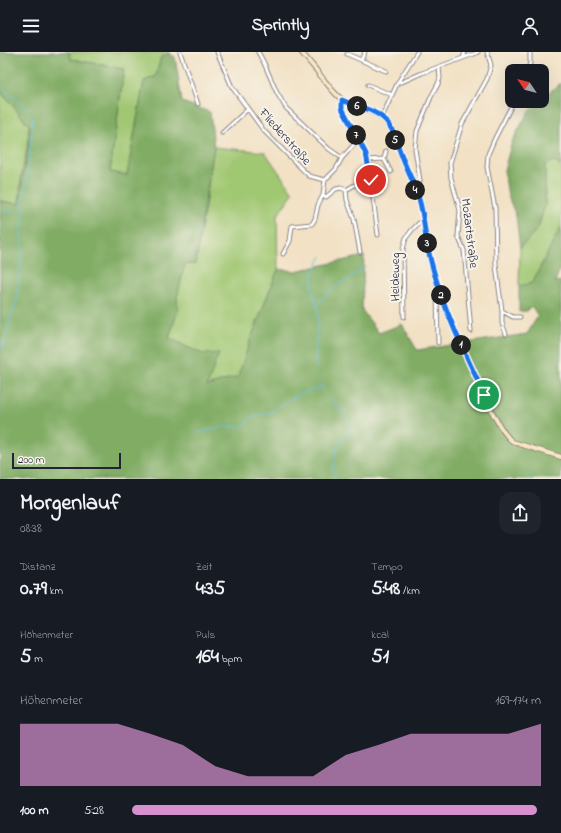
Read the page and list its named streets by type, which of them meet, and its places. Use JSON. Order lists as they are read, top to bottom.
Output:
{
  "streets": {
    "street": ["Fliederstraße", "Mozartstraße", "Heideweg"]
  },
  "scale_bar": "200 m",
  "north": "top left",
  "page": {
    "header": "Sprintly",
    "pins": [
      "6",
      "7",
      "5",
      "4",
      "3",
      "2",
      "1"
    ],
    "scale": "200 m",
    "heading": ["Morgenlauf", "08:38"],
    "stats": [
      ["Distanz", "0.79 km"],
      ["Zeit", "4:35"],
      ["Tempo", "5:48 /km"],
      ["Höhenmeter", "5 m"],
      ["Puls", "164 bpm"],
      ["kcal", "51"]
    ],
    "chart": ["Höhenmeter", "169–174 m"],
    "list": [
      {
        "name": "100 m",
        "note": "5:28"
      }
    ]
  }
}
